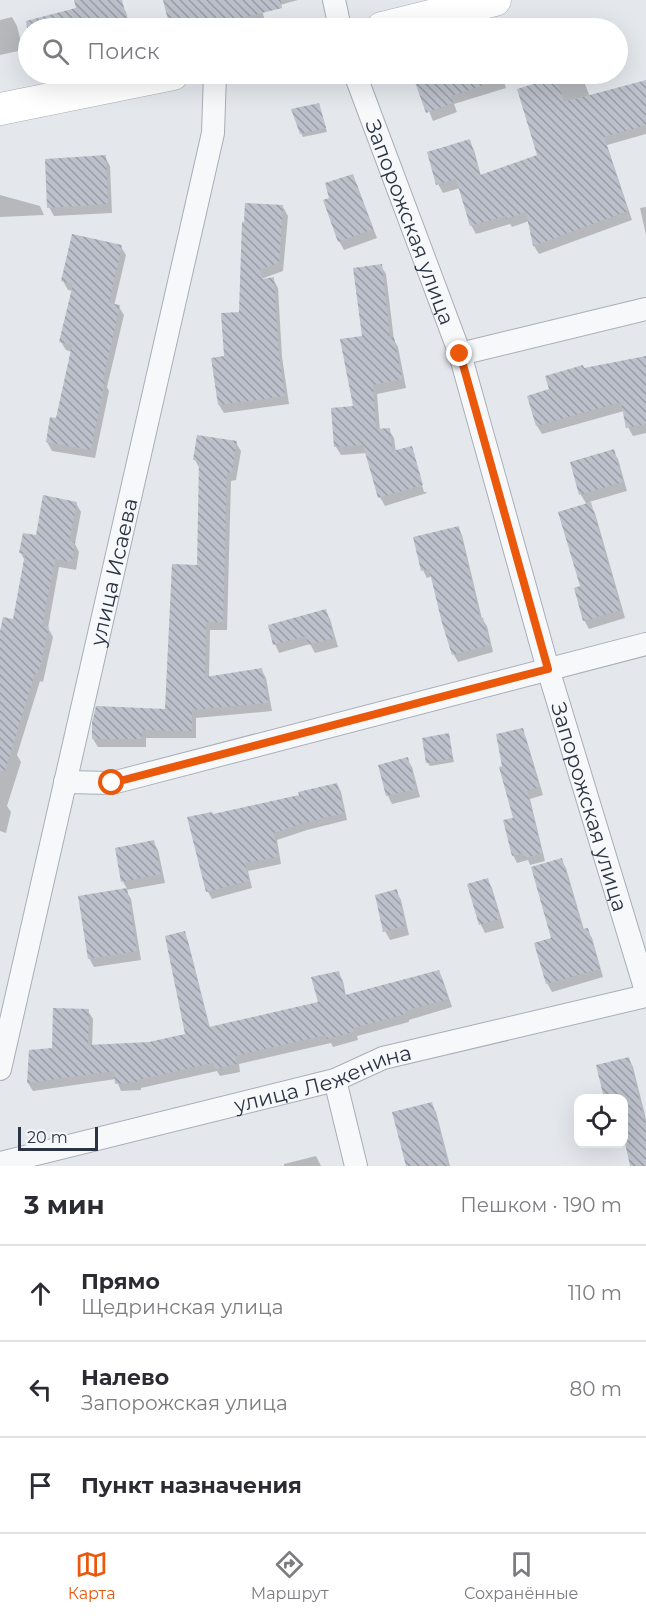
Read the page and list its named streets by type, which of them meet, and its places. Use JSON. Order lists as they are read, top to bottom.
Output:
{
  "streets": {
    "street": ["Запорожская улица", "улица Исаева", "улица Леженина"]
  },
  "scale_bar": "20 m",
  "page": {
    "search": "Поиск",
    "scale": "20 m",
    "heading": ["3 мин", "Пешком · 190 m"],
    "list": [
      ["Прямо", "Щедринская улица", "110 m"],
      ["Налево", "Запорожская улица", "80 m"],
      "Пункт назначения"
    ],
    "nav": ["Карта", "Маршрут", "Сохранённые"]
  }
}
